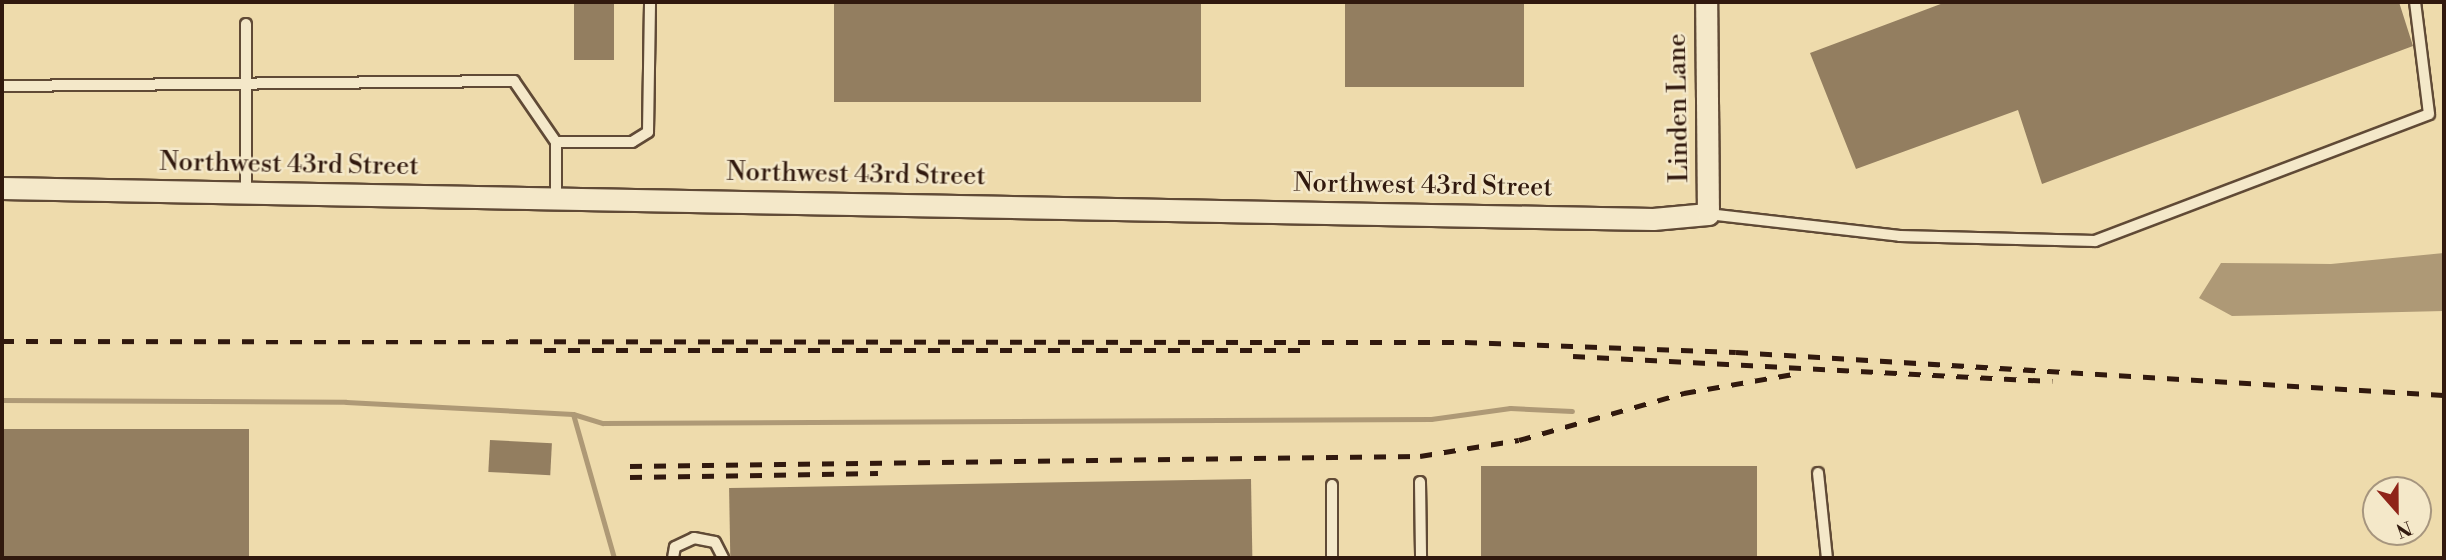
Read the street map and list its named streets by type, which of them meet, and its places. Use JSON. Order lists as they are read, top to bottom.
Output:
{
  "streets": {
    "street": ["Linden Lane", "Northwest 43rd Street"]
  },
  "crossings": [
    ["Linden Lane", "Northwest 43rd Street"]
  ],
  "north": "bottom"
}
